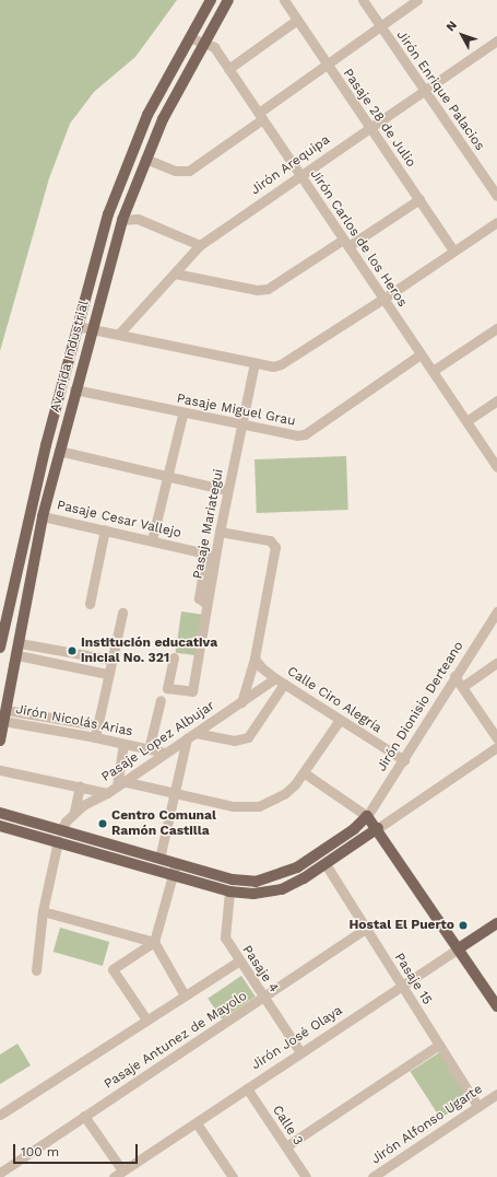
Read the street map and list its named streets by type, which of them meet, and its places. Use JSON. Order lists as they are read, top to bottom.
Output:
{
  "streets": {
    "main road": ["Avenida Industrial", "Jirón José Olaya"],
    "street": [
      "Jirón Enrique Palacios",
      "Pasaje 28 de Julio",
      "Jirón Arequipa",
      "Jirón Carlos de los Heros",
      "Pasaje Miguel Grau",
      "Pasaje Cesar Vallejo",
      "Pasaje Mariategui",
      "Calle Ciro Alegría",
      "Jirón Dionisio Derteano",
      "Jirón Nicolás Arias",
      "Pasaje Lopez Albujar",
      "Pasaje 4",
      "Pasaje 15",
      "Pasaje Antunez de Mayolo",
      "Jirón Alfonso Ugarte",
      "Calle 3"
    ]
  },
  "crossings": [
    ["Jirón Enrique Palacios", "Jirón Arequipa"],
    ["Pasaje 28 de Julio", "Jirón Arequipa"],
    ["Jirón Arequipa", "Jirón Carlos de los Heros"],
    ["Jirón Carlos de los Heros", "Avenida Industrial"],
    ["Jirón Carlos de los Heros", "Pasaje Miguel Grau"],
    ["Avenida Industrial", "Pasaje Miguel Grau"],
    ["Avenida Industrial", "Pasaje Cesar Vallejo"],
    ["Avenida Industrial", "Jirón Nicolás Arias"],
    ["Pasaje Miguel Grau", "Pasaje Mariategui"],
    ["Pasaje Cesar Vallejo", "Pasaje Mariategui"],
    ["Calle Ciro Alegría", "Jirón Dionisio Derteano"],
    ["Calle Ciro Alegría", "Pasaje Lopez Albujar"],
    ["Jirón Nicolás Arias", "Pasaje Lopez Albujar"],
    ["Pasaje 4", "Jirón José Olaya"],
    ["Pasaje 4", "Pasaje Antunez de Mayolo"],
    ["Pasaje 15", "Jirón José Olaya"],
    ["Pasaje 15", "Pasaje Antunez de Mayolo"],
    ["Pasaje 15", "Jirón Alfonso Ugarte"],
    ["Jirón José Olaya", "Calle 3"]
  ],
  "places": ["Institución educativa inicial No. 321", "Centro Comunal Ramón Castilla", "Hostal El Puerto"],
  "scale_bar": "100 m",
  "north": "top left"
}
